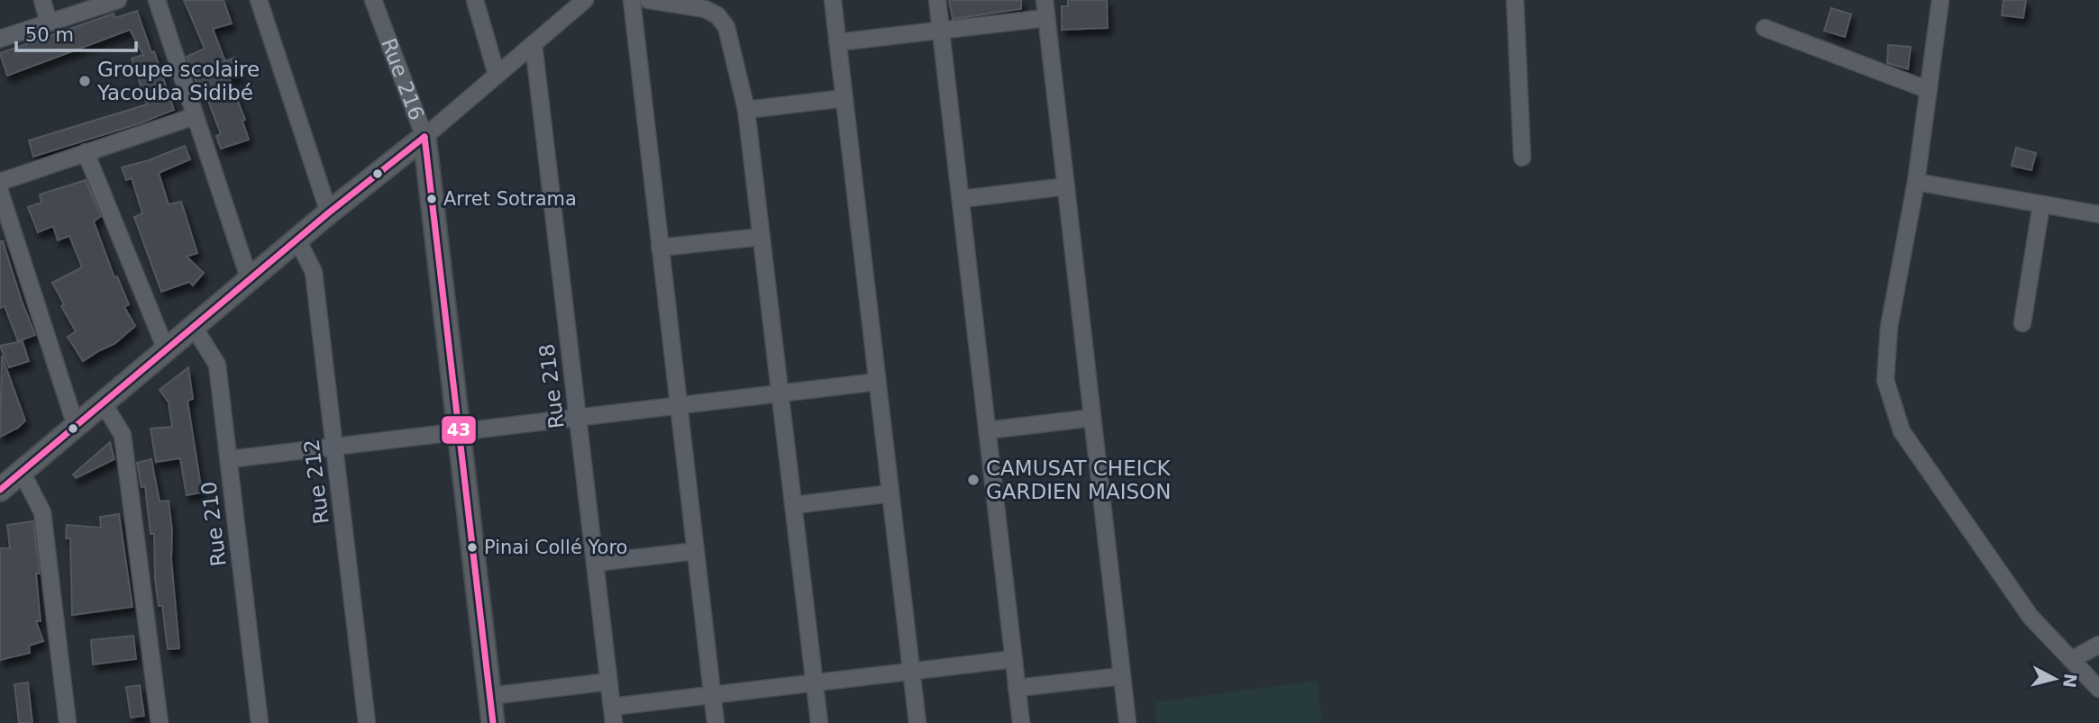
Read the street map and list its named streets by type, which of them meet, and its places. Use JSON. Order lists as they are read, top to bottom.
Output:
{
  "streets": {
    "street": [
      "Rue 216",
      "Rue 218",
      "Rue 212",
      "Rue 210"
    ]
  },
  "places": [
    "Groupe scolaire Yacouba Sidibé",
    "Arret Sotrama",
    "CAMUSAT CHEICK GARDIEN MAISON",
    "Pinai Collé Yoro"
  ],
  "lines": ["transit line 43"],
  "scale_bar": "50 m",
  "north": "right"
}
